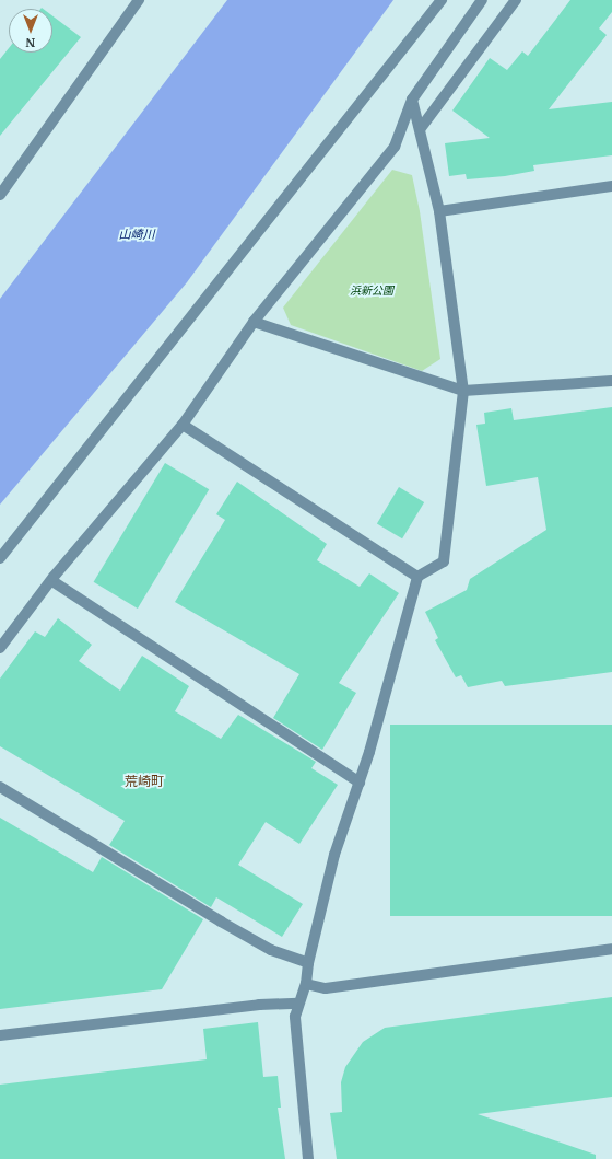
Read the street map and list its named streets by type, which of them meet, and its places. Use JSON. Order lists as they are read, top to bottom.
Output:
{
  "districts": ["荒崎町"],
  "water": ["山崎川"],
  "parks": ["浜新公園"],
  "north": "bottom"
}
